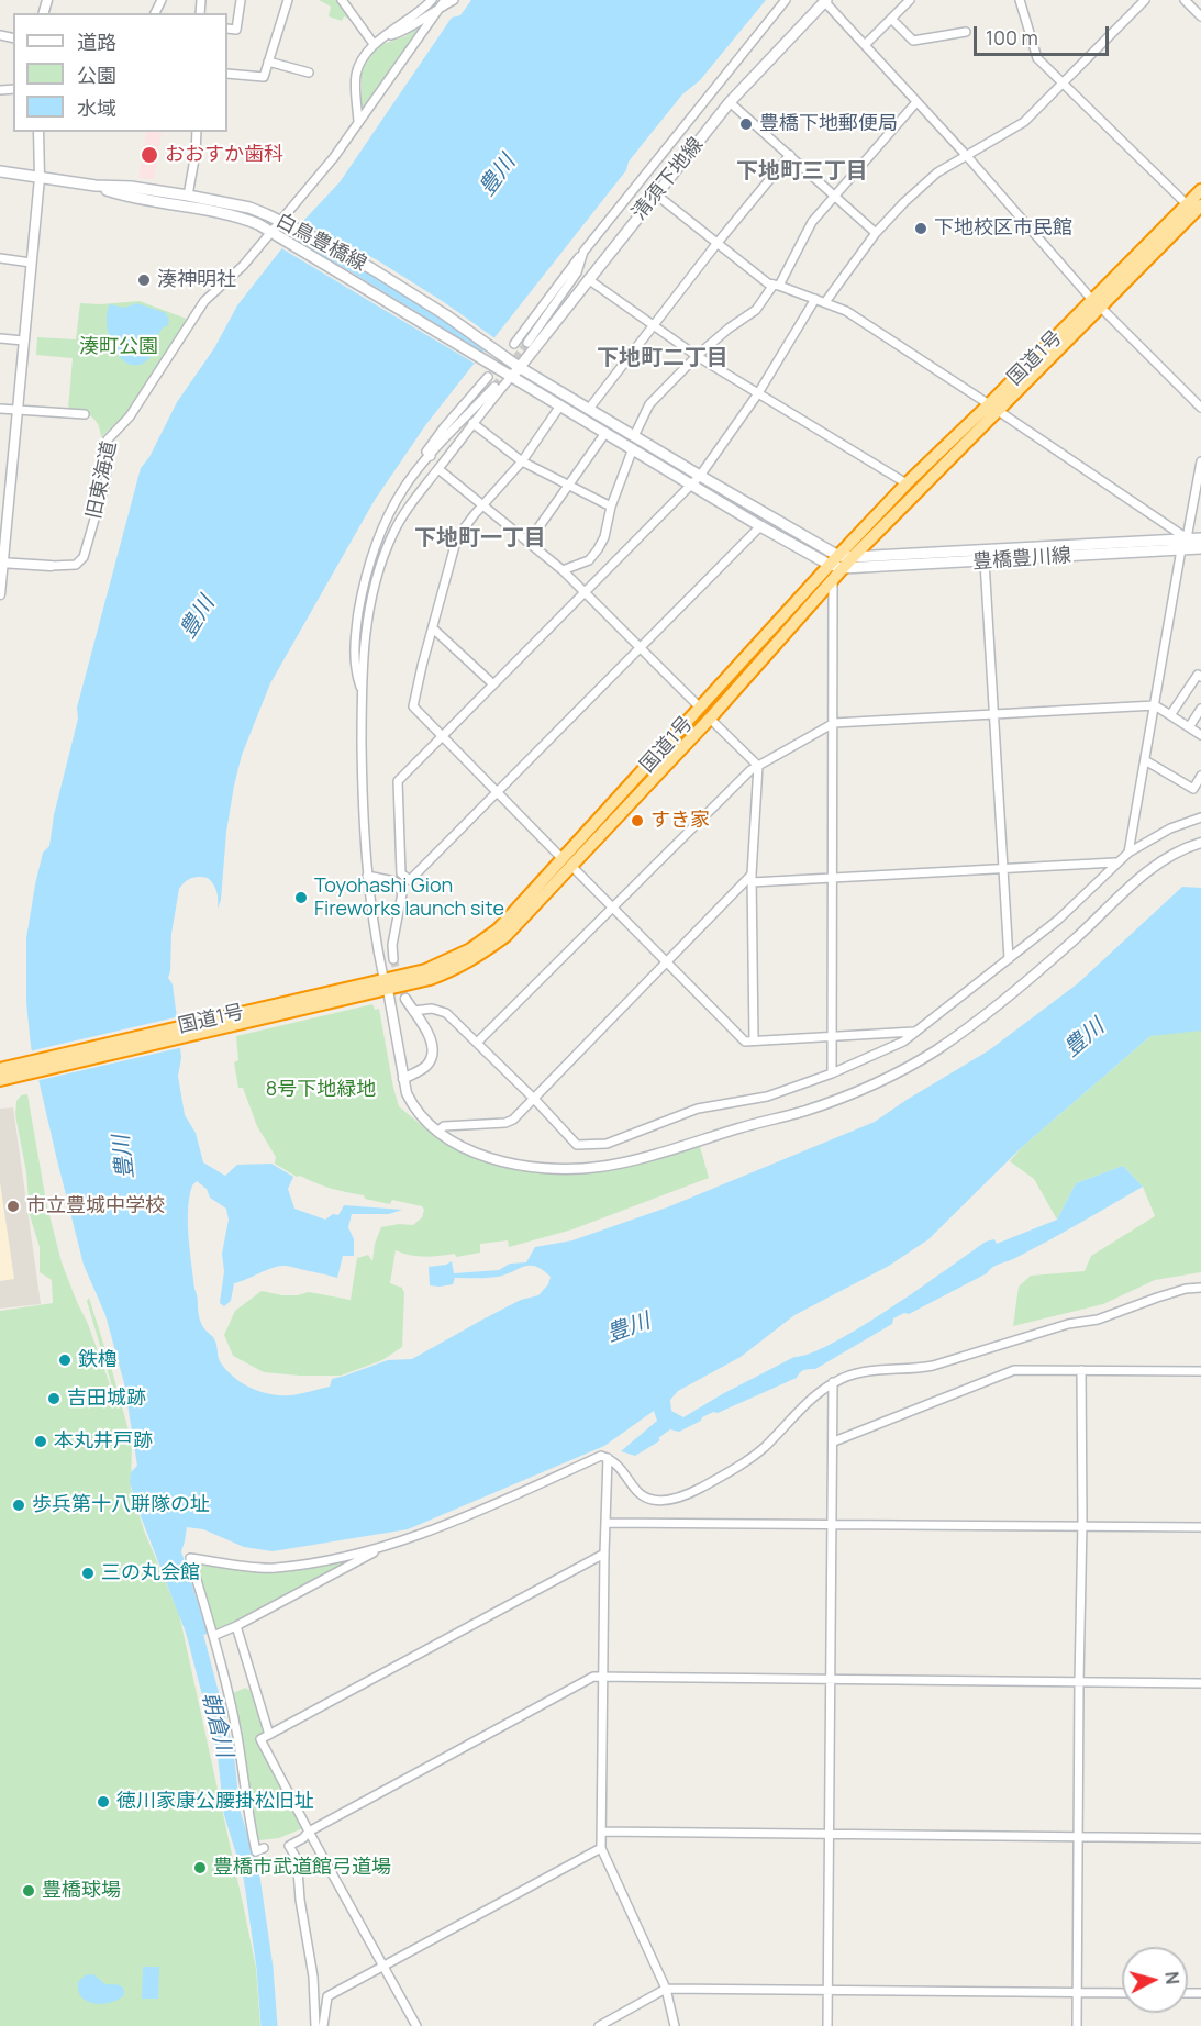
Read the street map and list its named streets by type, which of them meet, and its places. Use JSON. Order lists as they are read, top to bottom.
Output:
{
  "streets": {
    "highway": ["国道1号"],
    "main road": ["清須下地線", "白鳥豊橋線", "豊橋豊川線"],
    "street": ["旧東海道"]
  },
  "crossings": [
    ["清須下地線", "白鳥豊橋線"],
    ["白鳥豊橋線", "旧東海道"],
    ["国道1号", "豊橋豊川線"]
  ],
  "districts": ["下地町三丁目", "下地町二丁目", "下地町一丁目"],
  "water": ["豊川", "朝倉川"],
  "parks": ["湊町公園", "8号下地緑地"],
  "places": [
    "豊橋下地郵便局",
    "おおすか歯科",
    "下地校区市民館",
    "湊神明社",
    "すき家",
    "Toyohashi Gion Fireworks launch site",
    "市立豊城中学校",
    "鉄櫓",
    "吉田城跡",
    "本丸井戸跡",
    "歩兵第十八聠隊の址",
    "三の丸会館",
    "徳川家康公腰掛松旧址",
    "豊橋市武道館弓道場",
    "豊橋球場"
  ],
  "legend": ["道路", "公園", "水域"],
  "scale_bar": "100 m",
  "north": "right"
}
